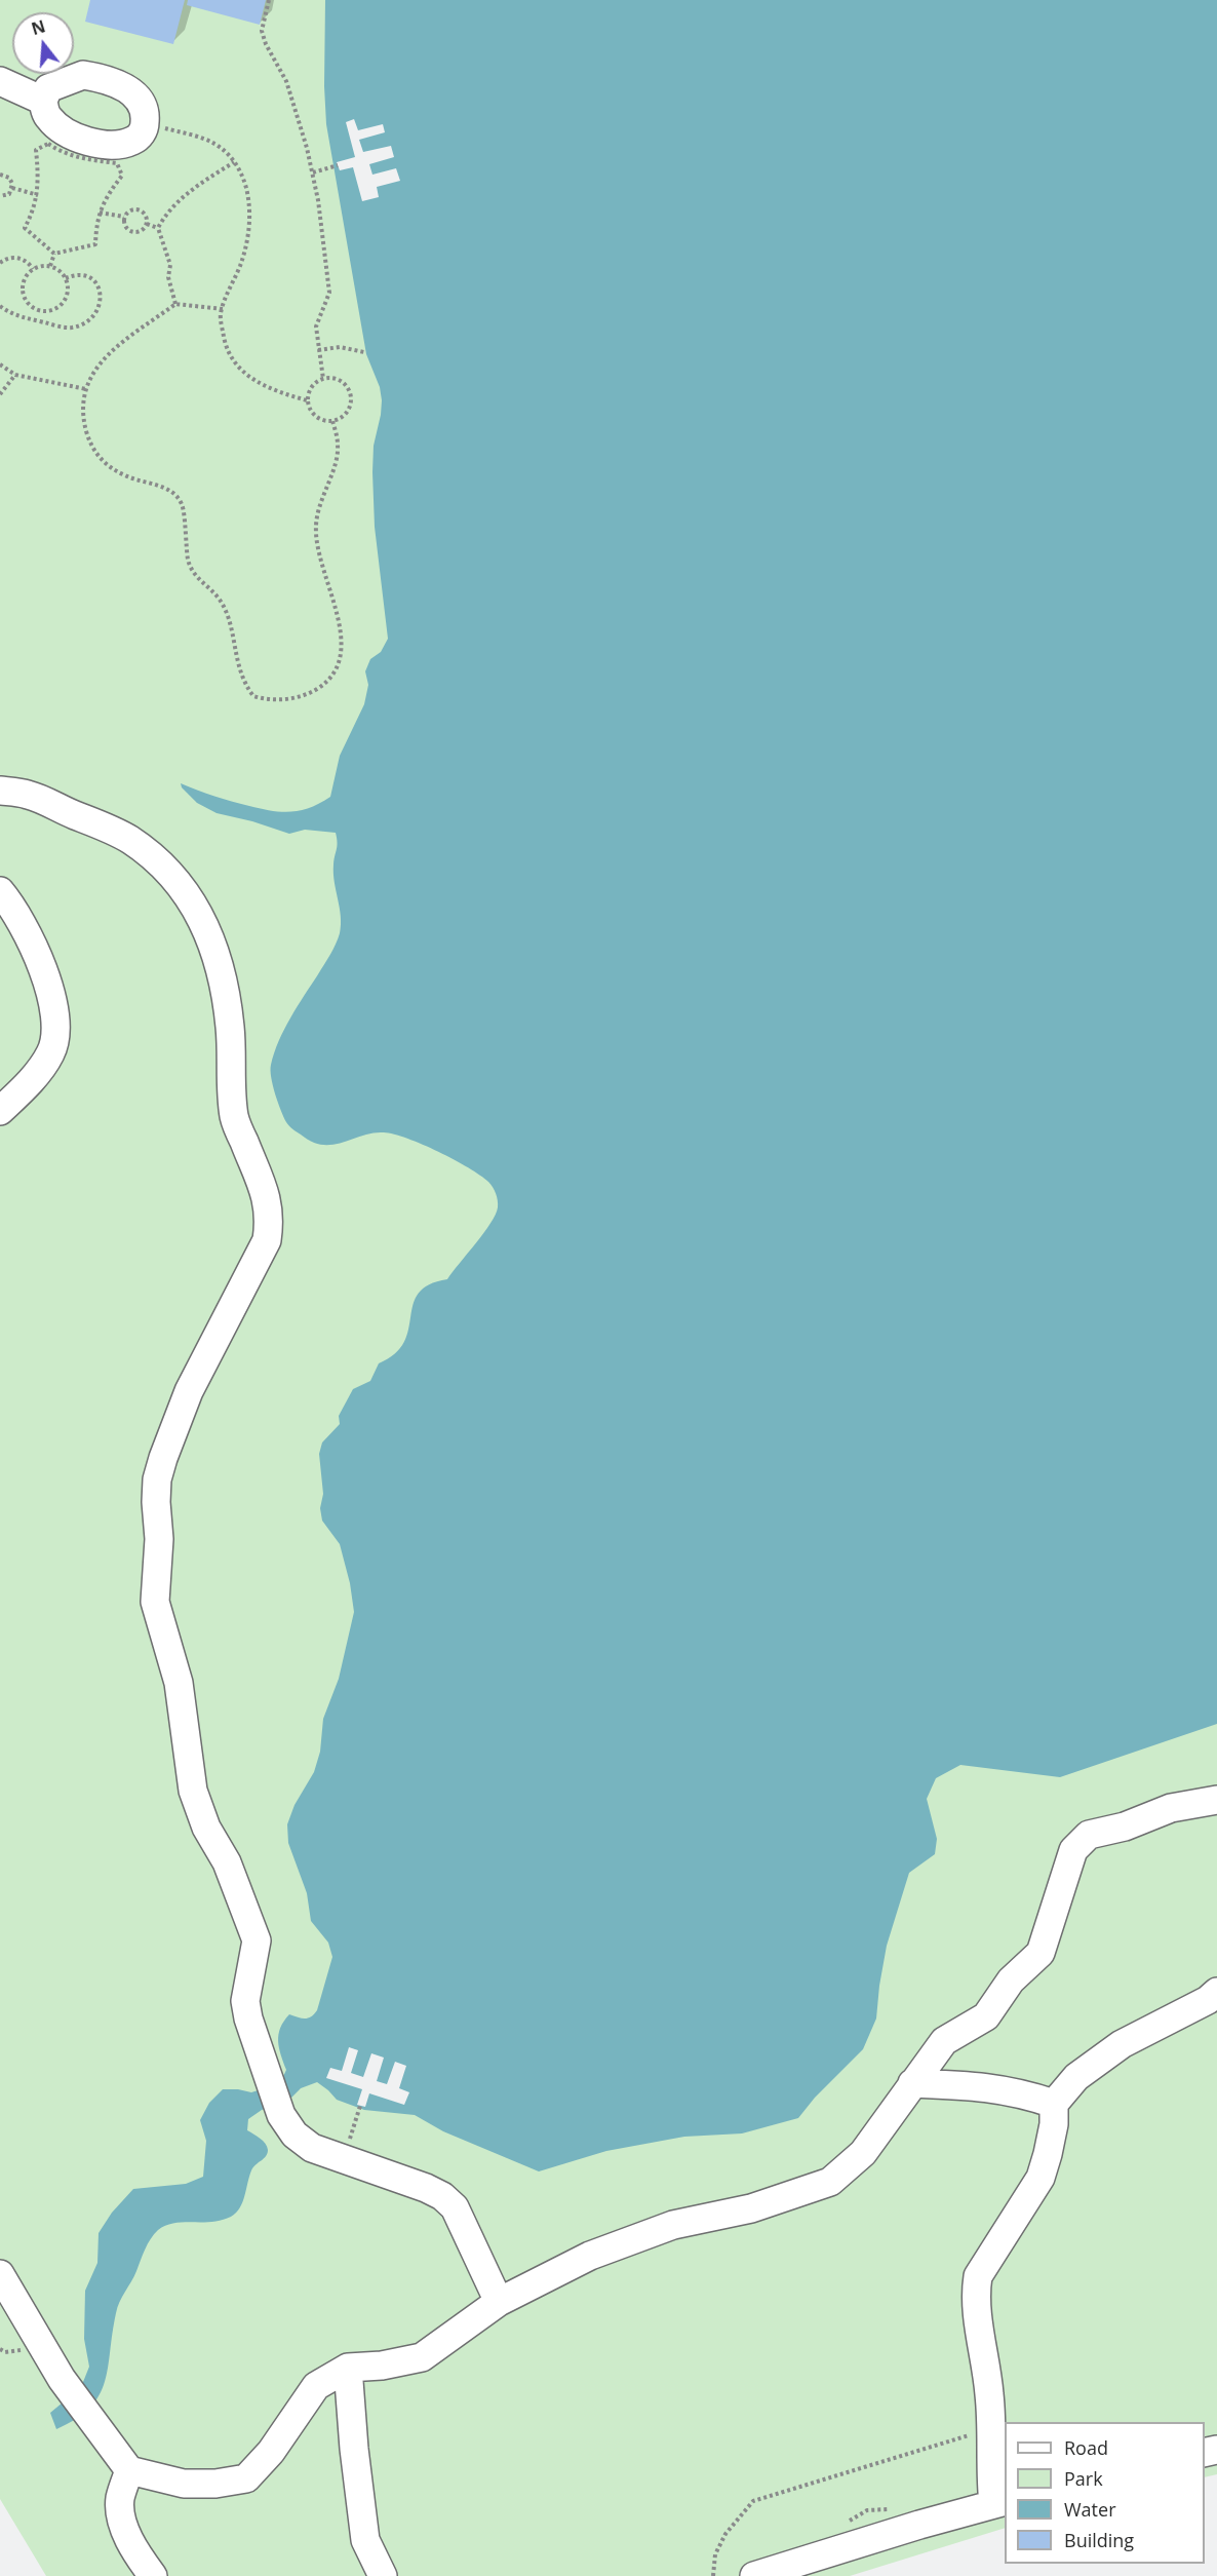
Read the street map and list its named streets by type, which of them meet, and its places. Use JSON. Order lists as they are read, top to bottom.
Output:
{
  "legend": [
    "Road",
    "Park",
    "Water",
    "Building"
  ],
  "north": "top"
}
